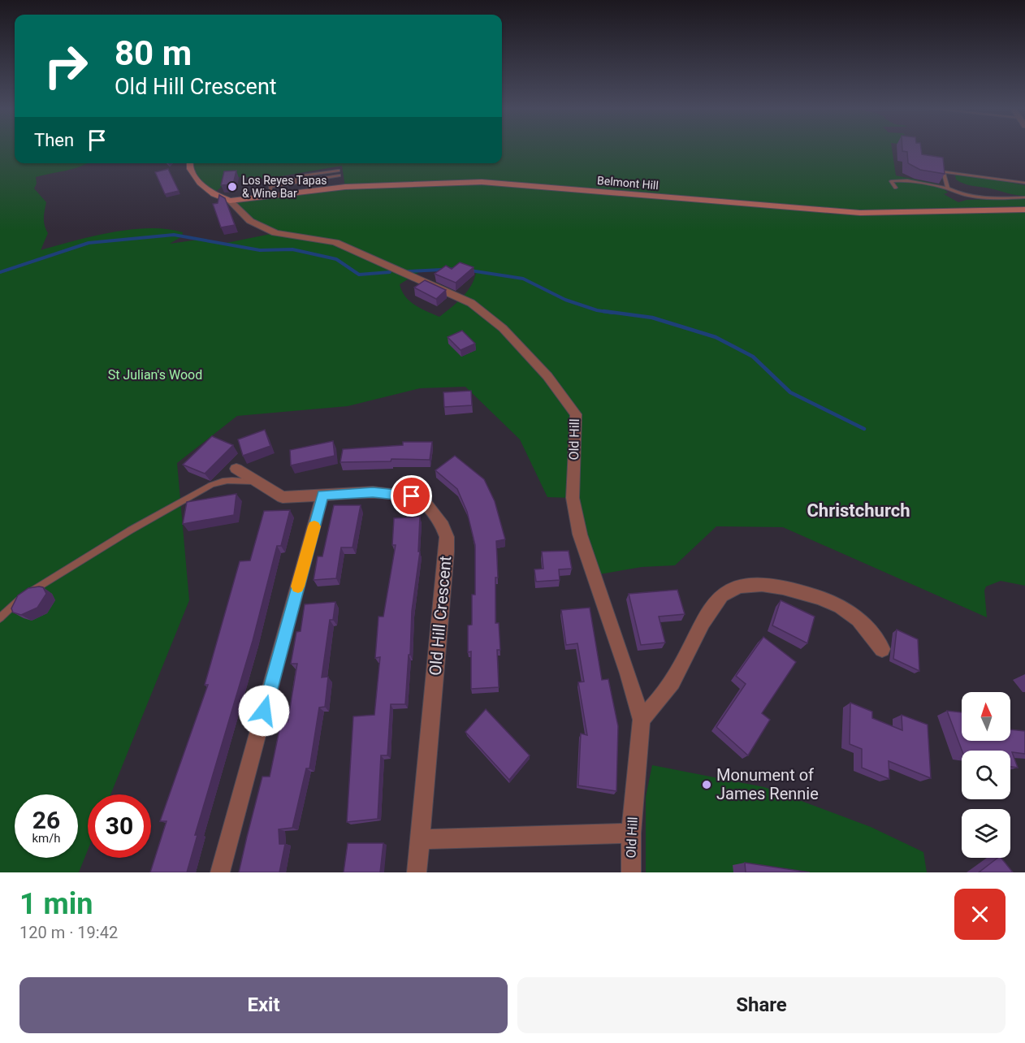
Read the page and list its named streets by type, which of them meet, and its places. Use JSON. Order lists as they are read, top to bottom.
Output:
{
  "streets": {
    "main road": ["Belmont Hill"],
    "street": ["Old Hill", "Old Hill Crescent"]
  },
  "crossings": [
    ["Belmont Hill", "Old Hill"]
  ],
  "districts": ["Christchurch"],
  "parks": ["St Julian's Wood"],
  "places": ["Los Reyes Tapas & Wine Bar", "Monument of James Rennie"],
  "north": "top",
  "page": {
    "turn": ["80 m", "Old Hill Crescent"],
    "then": "Then",
    "speed": "26 km/h",
    "limit": "30",
    "heading": ["1 min", "120 m · 19:42"],
    "buttons": ["Exit", "Share"]
  }
}
